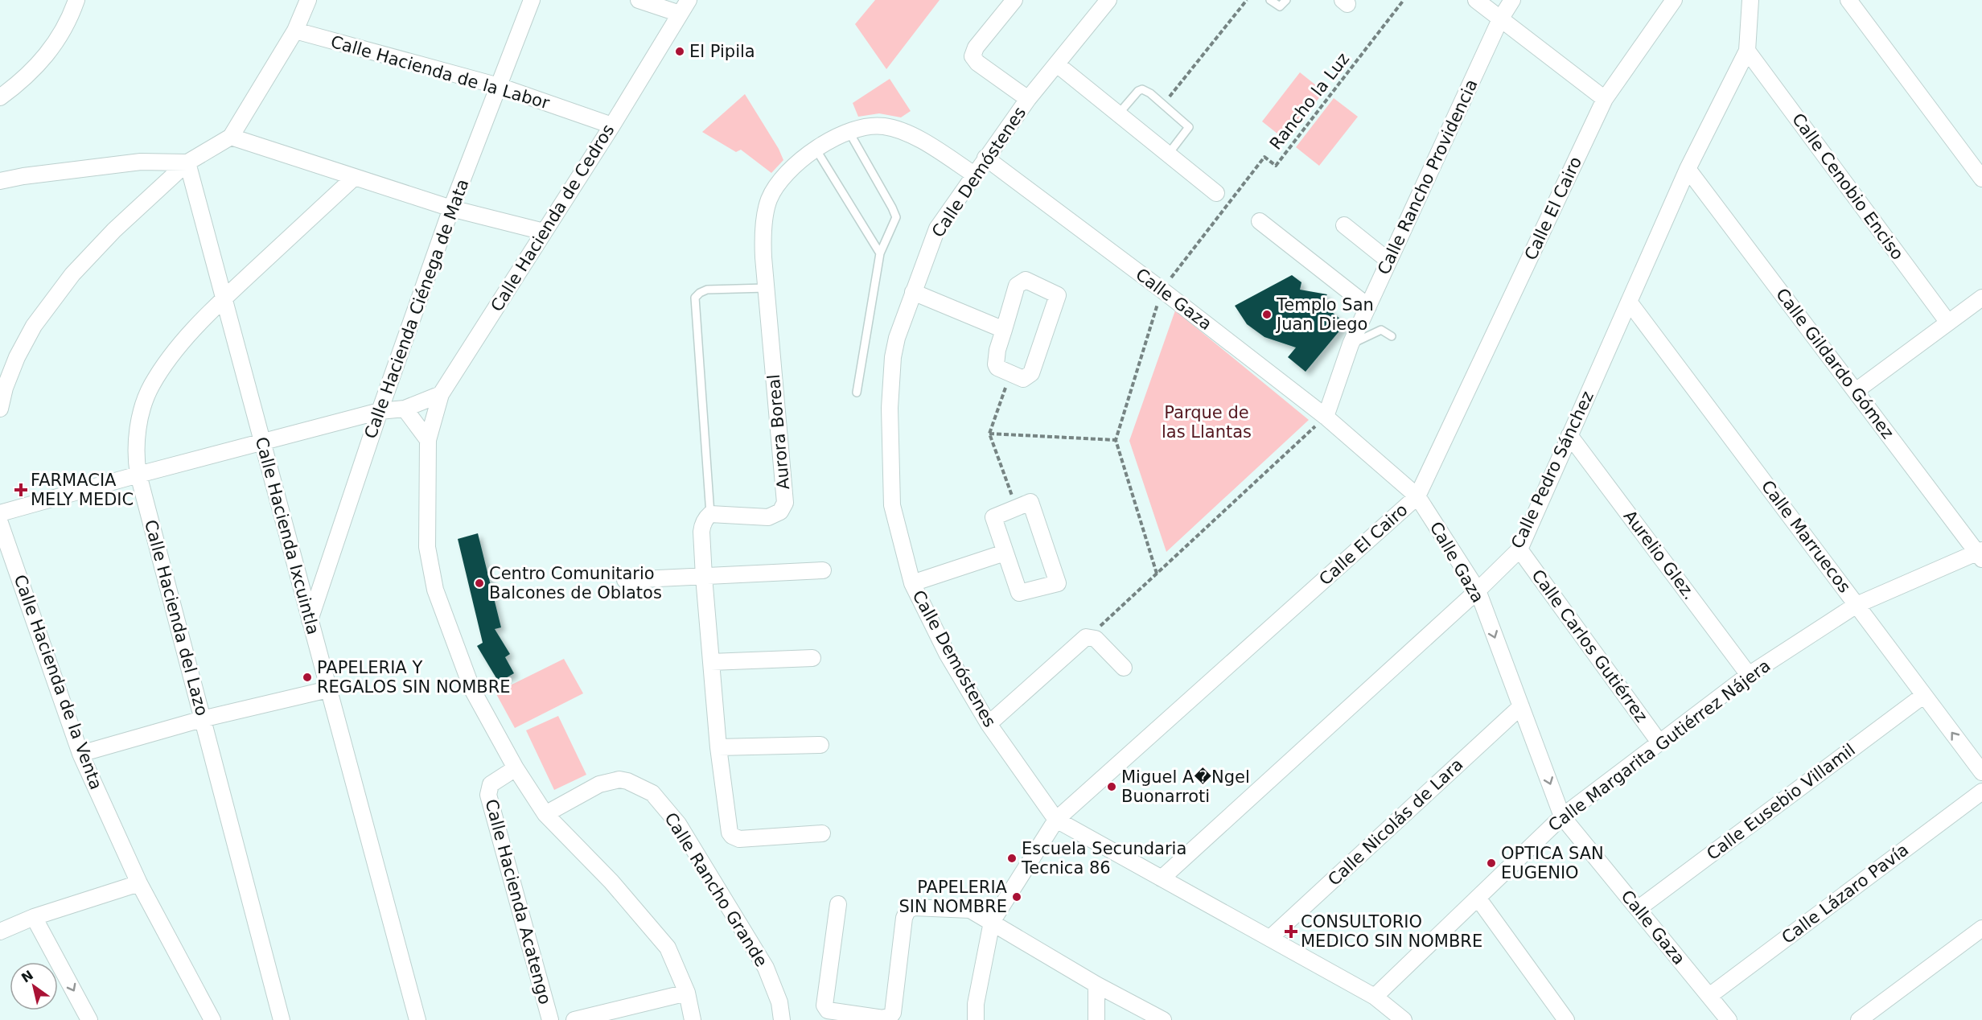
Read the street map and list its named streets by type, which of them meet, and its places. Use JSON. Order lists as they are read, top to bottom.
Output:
{
  "streets": {
    "street": [
      "Calle Hacienda de la Labor",
      "Calle Demóstenes",
      "Calle Rancho Providencia",
      "Calle Cenobio Enciso",
      "Calle El Cairo",
      "Calle Hacienda de Cedros",
      "Calle Gaza",
      "Calle Hacienda Ciénega de Mata",
      "Calle Gildardo Gómez",
      "Aurora Boreal",
      "Calle Pedro Sánchez",
      "Calle Hacienda Ixcuintla",
      "Calle Marruecos",
      "Aurelio Glez.",
      "Calle Hacienda del Lazo",
      "Calle Carlos Gutiérrez",
      "Calle Hacienda de la Venta",
      "Calle Margarita Gutiérrez Nájera",
      "Calle Eusebio Villamil",
      "Calle Nicolás de Lara",
      "Calle Rancho Grande",
      "Calle Lázaro Pavía",
      "Calle Hacienda Acatengo"
    ],
    "path": ["Rancho la Luz"]
  },
  "crossings": [
    ["Calle Hacienda de la Labor", "Calle Hacienda de Cedros"],
    ["Calle Hacienda de la Labor", "Calle Hacienda Ciénega de Mata"],
    ["Rancho la Luz", "Calle Gaza"],
    ["Calle Demóstenes", "Calle El Cairo"],
    ["Calle Demóstenes", "Calle Gaza"],
    ["Calle Demóstenes", "Aurora Boreal"],
    ["Calle Demóstenes", "Calle Pedro Sánchez"],
    ["Calle Demóstenes", "Calle Margarita Gutiérrez Nájera"],
    ["Calle Demóstenes", "Calle Nicolás de Lara"],
    ["Calle Rancho Providencia", "Calle Gaza"],
    ["Calle Cenobio Enciso", "Calle Pedro Sánchez"],
    ["Calle El Cairo", "Calle Gaza"],
    ["Calle Hacienda de Cedros", "Calle Rancho Grande"],
    ["Calle Hacienda de Cedros", "Calle Hacienda Acatengo"],
    ["Calle Gaza", "Calle Pedro Sánchez"],
    ["Calle Gaza", "Calle Margarita Gutiérrez Nájera"],
    ["Calle Gaza", "Calle Eusebio Villamil"],
    ["Calle Gaza", "Calle Nicolás de Lara"],
    ["Calle Gaza", "Calle Lázaro Pavía"],
    ["Calle Hacienda Ciénega de Mata", "Calle Hacienda Ixcuintla"],
    ["Calle Gildardo Gómez", "Calle Pedro Sánchez"],
    ["Calle Gildardo Gómez", "Calle Margarita Gutiérrez Nájera"],
    ["Calle Pedro Sánchez", "Calle Marruecos"],
    ["Calle Pedro Sánchez", "Aurelio Glez."],
    ["Calle Pedro Sánchez", "Calle Carlos Gutiérrez"],
    ["Calle Hacienda Ixcuintla", "Calle Hacienda del Lazo"],
    ["Calle Marruecos", "Calle Margarita Gutiérrez Nájera"],
    ["Calle Marruecos", "Calle Eusebio Villamil"],
    ["Aurelio Glez.", "Calle Margarita Gutiérrez Nájera"],
    ["Calle Carlos Gutiérrez", "Calle Margarita Gutiérrez Nájera"]
  ],
  "parks": ["Parque de las Llantas"],
  "places": {
    "other": [
      "El Pipila",
      "Templo San Juan Diego",
      "Centro Comunitario Balcones de Oblatos",
      "PAPELERIA Y REGALOS SIN NOMBRE",
      "Miguel A�Ngel Buonarroti",
      "Escuela Secundaria Tecnica 86",
      "OPTICA SAN EUGENIO",
      "PAPELERIA SIN NOMBRE"
    ],
    "health": ["FARMACIA MELY MEDIC", "CONSULTORIO MEDICO SIN NOMBRE"]
  },
  "north": "top left"
}
